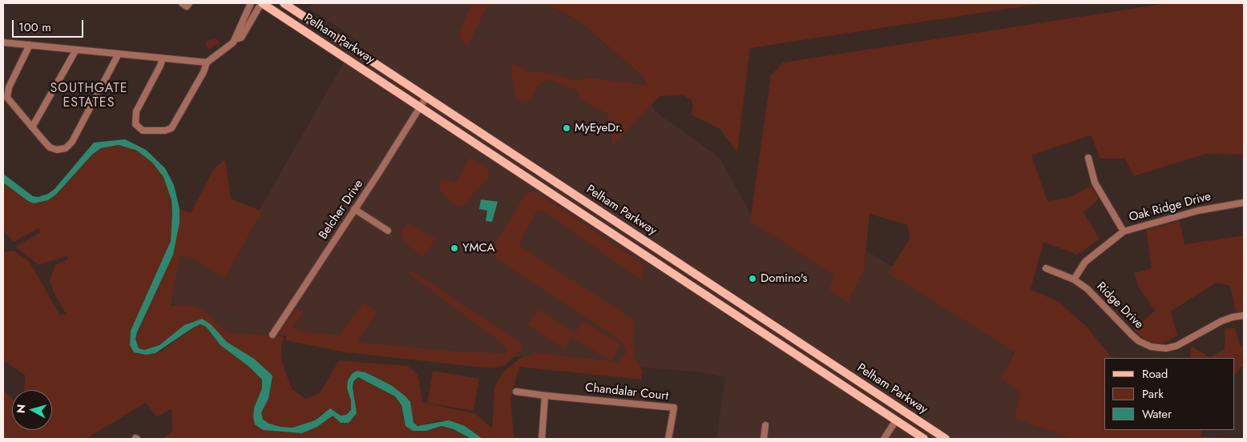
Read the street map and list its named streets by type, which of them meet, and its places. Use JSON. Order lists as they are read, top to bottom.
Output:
{
  "streets": {
    "main road": ["Pelham Parkway"],
    "street": [
      "Oak Ridge Drive",
      "Belcher Drive",
      "Ridge Drive",
      "Chandalar Court"
    ]
  },
  "crossings": [
    ["Pelham Parkway", "Belcher Drive"],
    ["Oak Ridge Drive", "Ridge Drive"]
  ],
  "districts": ["SOUTHGATE ESTATES"],
  "places": ["MyEyeDr.", "YMCA", "Domino's"],
  "legend": ["Road", "Park", "Water"],
  "scale_bar": "100 m",
  "north": "left"
}
